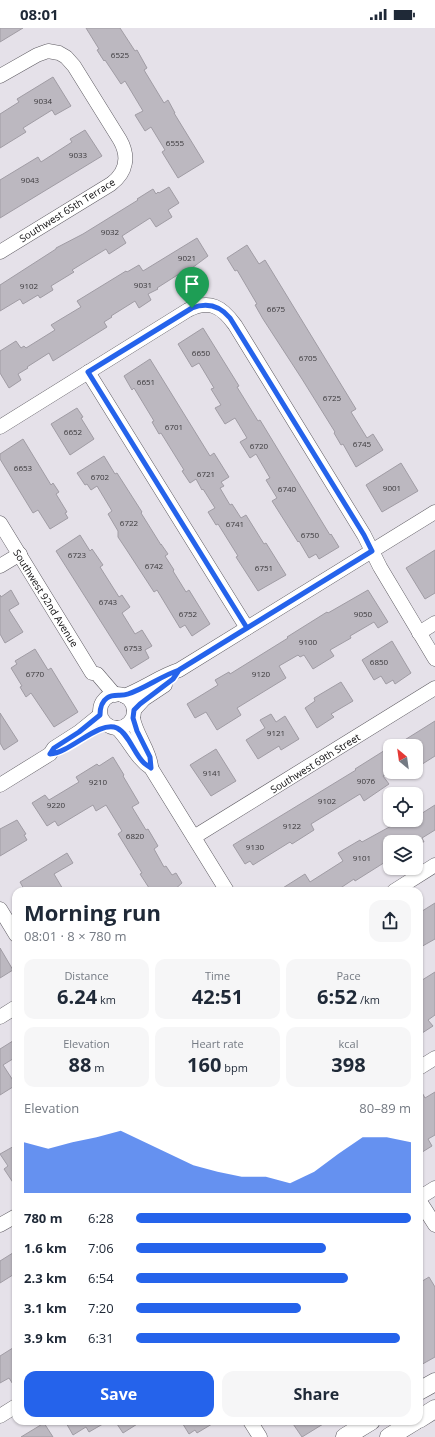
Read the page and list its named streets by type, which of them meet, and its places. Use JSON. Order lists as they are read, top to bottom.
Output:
{
  "streets": {
    "street": ["Southwest 65th Terrace", "Southwest 92nd Avenue", "Southwest 69th Street"]
  },
  "house_numbers": [
    "6525",
    "9034",
    "6555",
    "9033",
    "9043",
    "9032",
    "9021",
    "9031",
    "9102",
    "6675",
    "6650",
    "6705",
    "6651",
    "6725",
    "6701",
    "6652",
    "6745",
    "6720",
    "6653",
    "6721",
    "6702",
    "9001",
    "6740",
    "6722",
    "6741",
    "6750",
    "6723",
    "6742",
    "6751",
    "6743",
    "6752",
    "9050",
    "9100",
    "6753",
    "6850",
    "6770",
    "9120",
    "9121",
    "9141",
    "9076",
    "9210",
    "9102",
    "9220",
    "9122",
    "6820",
    "9130",
    "9101"
  ],
  "north": "top left",
  "page": {
    "status": "08:01",
    "heading": ["Morning run", "08:01 · 8 × 780 m"],
    "stats": [
      ["Distance", "6.24 km"],
      ["Time", "42:51"],
      ["Pace", "6:52 /km"],
      ["Elevation", "88 m"],
      ["Heart rate", "160 bpm"],
      ["kcal", "398"]
    ],
    "chart": ["Elevation", "80–89 m"],
    "list": [
      {
        "name": "780 m",
        "note": "6:28"
      },
      {
        "name": "1.6 km",
        "note": "7:06"
      },
      {
        "name": "2.3 km",
        "note": "6:54"
      },
      {
        "name": "3.1 km",
        "note": "7:20"
      },
      {
        "name": "3.9 km",
        "note": "6:31"
      }
    ],
    "buttons": ["Save", "Share"]
  }
}
